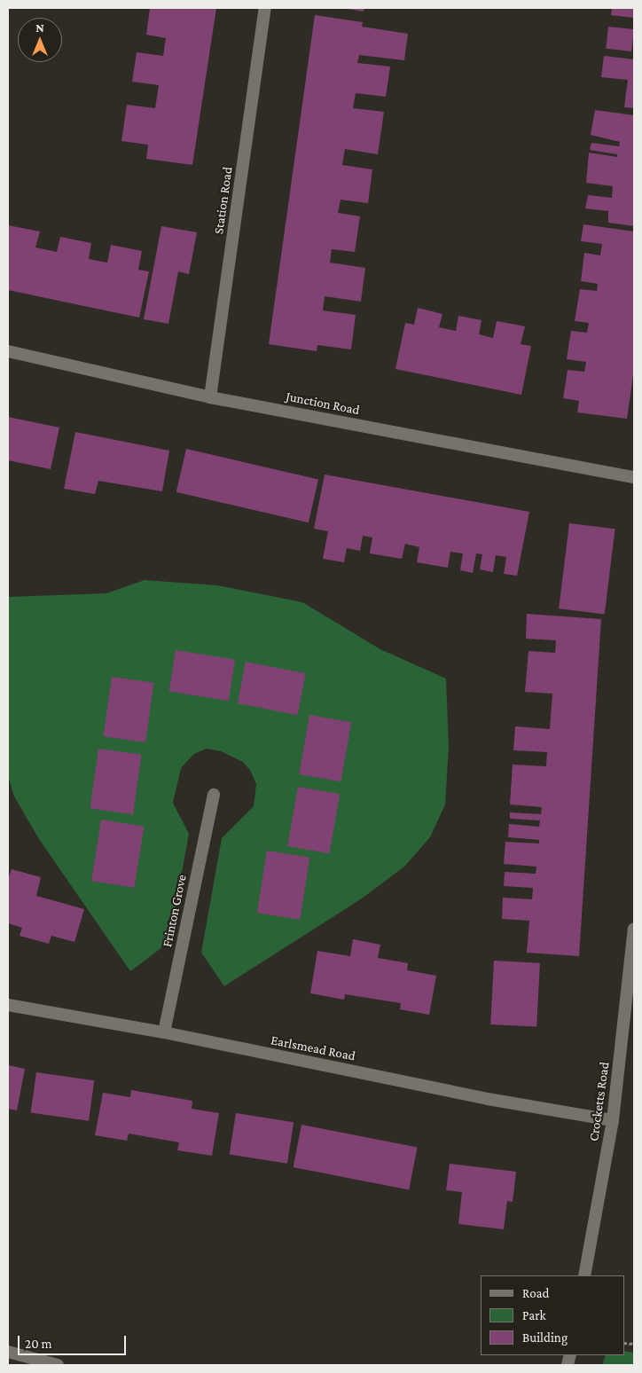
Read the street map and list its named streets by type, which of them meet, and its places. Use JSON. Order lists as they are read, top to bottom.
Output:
{
  "streets": {
    "street": [
      "Station Road",
      "Junction Road",
      "Frinton Grove",
      "Earlsmead Road",
      "Crocketts Road"
    ]
  },
  "crossings": [
    ["Station Road", "Junction Road"],
    ["Frinton Grove", "Earlsmead Road"],
    ["Earlsmead Road", "Crocketts Road"]
  ],
  "legend": ["Road", "Park", "Building"],
  "scale_bar": "20 m",
  "north": "top"
}
